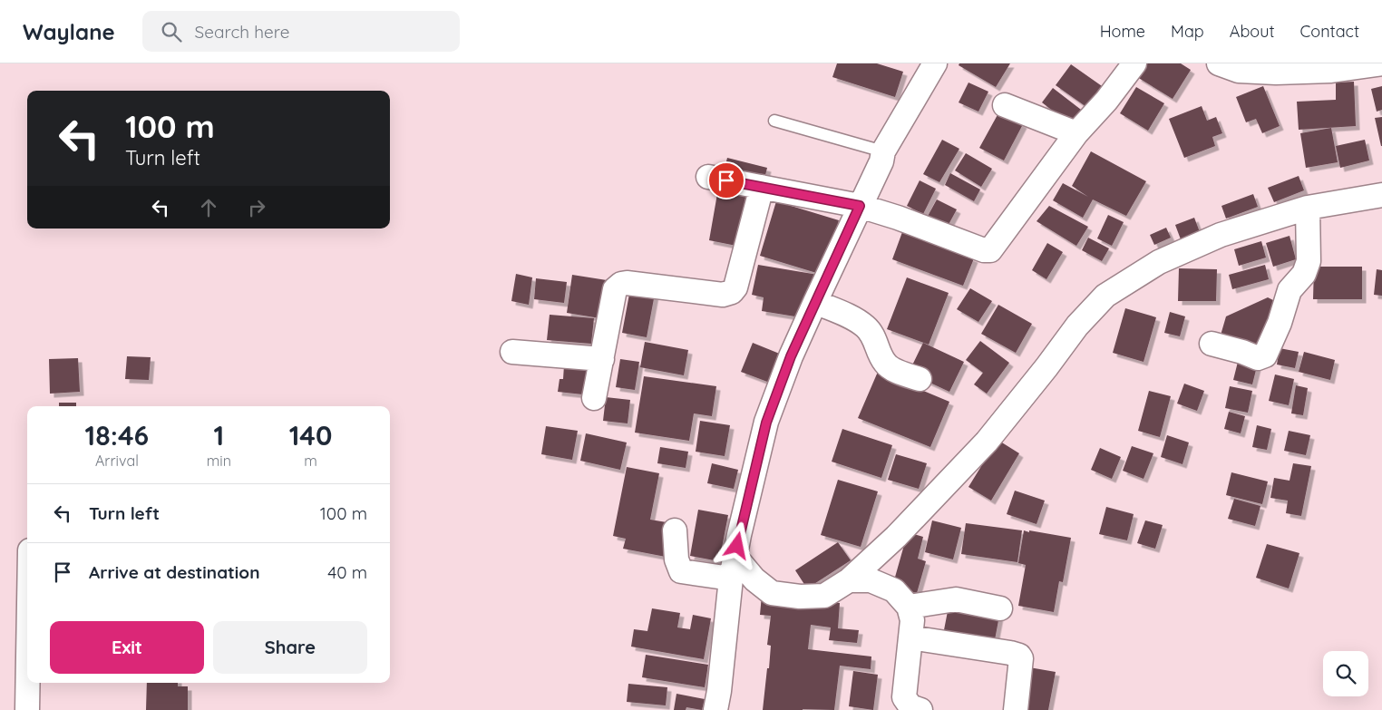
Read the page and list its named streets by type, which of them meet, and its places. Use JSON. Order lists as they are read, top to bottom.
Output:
{
  "page": {
    "header": "Waylane",
    "search": "Search here",
    "nav": [
      "Home",
      "Map",
      "About",
      "Contact"
    ],
    "turn": ["100 m", "Turn left"],
    "eta": [
      "18:46",
      "Arrival",
      "1",
      "min",
      "140",
      "m"
    ],
    "list": [
      {
        "name": "Turn left",
        "value": "100 m"
      },
      {
        "name": "Arrive at destination",
        "value": "40 m"
      }
    ],
    "buttons": ["Exit", "Share"]
  }
}
